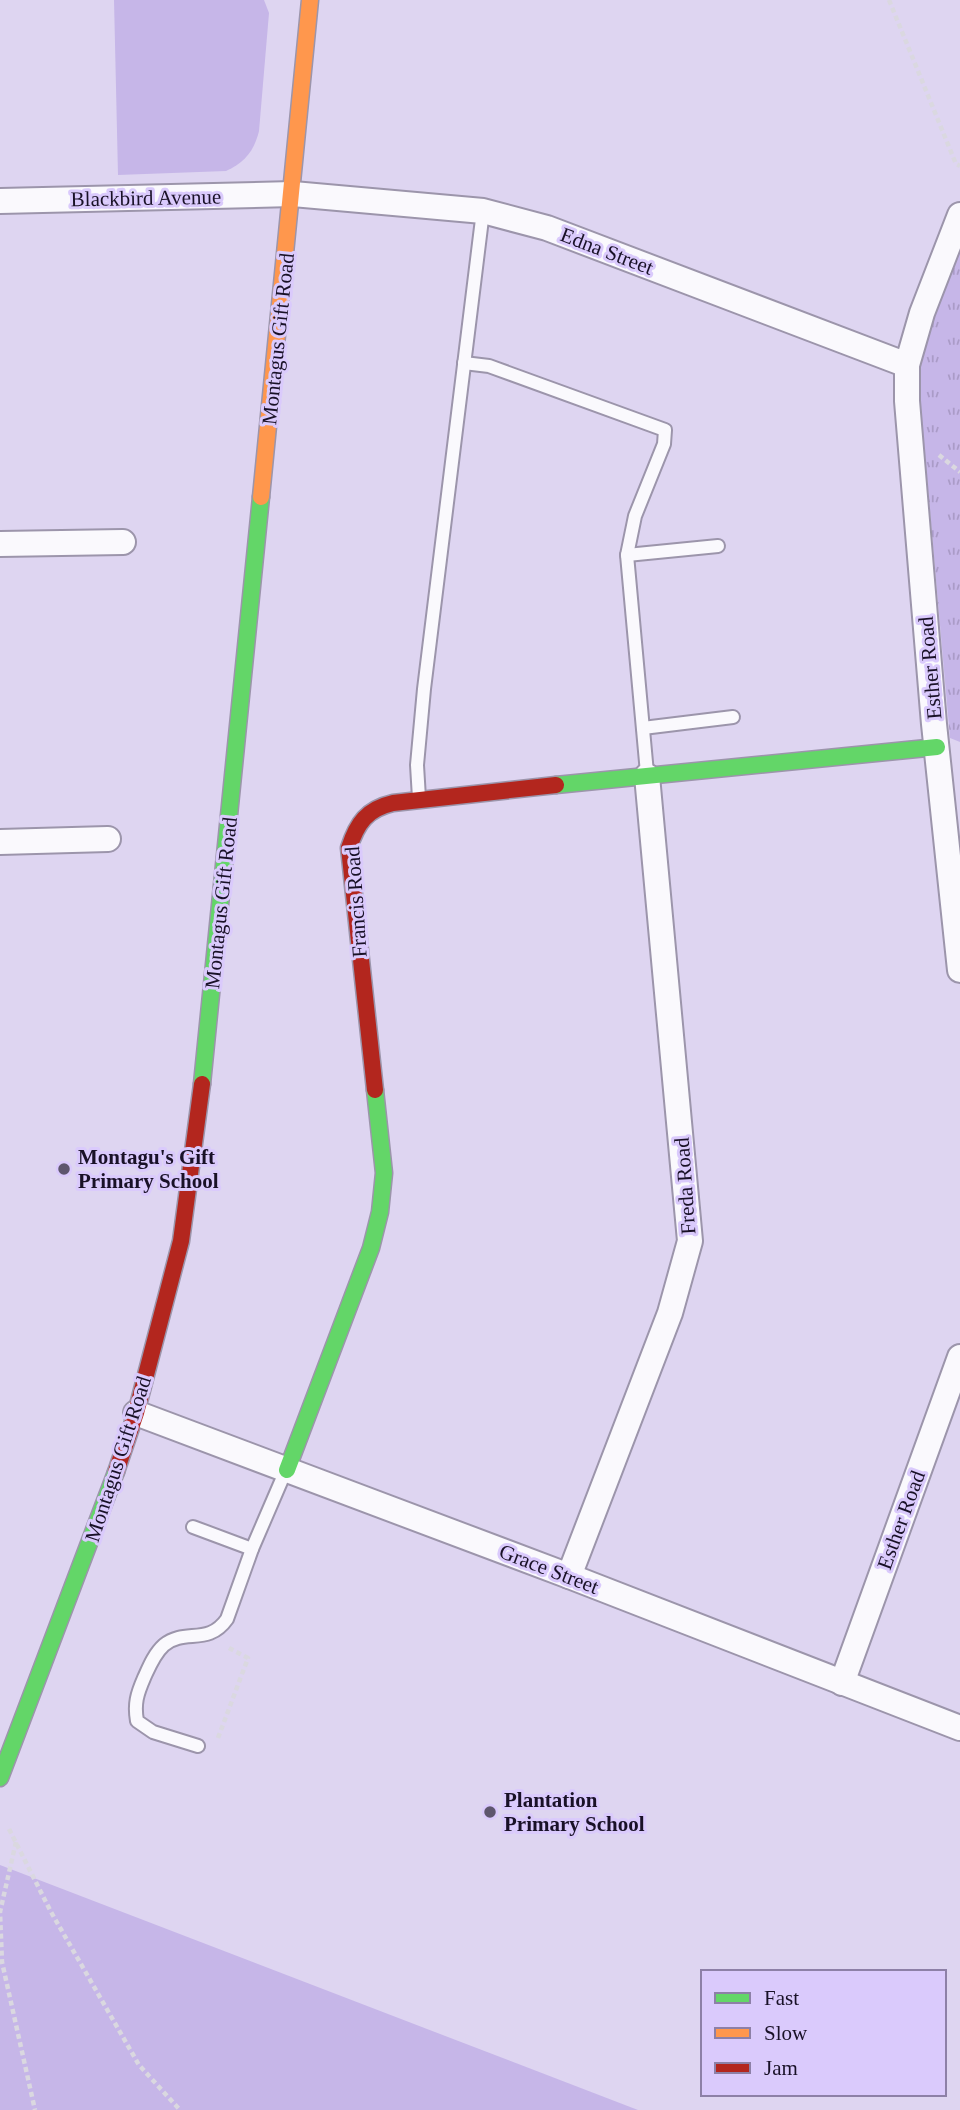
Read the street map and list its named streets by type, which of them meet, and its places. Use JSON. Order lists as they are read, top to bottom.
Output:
{
  "streets": {
    "street": [
      "Blackbird Avenue",
      "Edna Street",
      "Montagus Gift Road",
      "Esther Road",
      "Francis Road",
      "Freda Road",
      "Grace Street"
    ]
  },
  "crossings": [
    ["Blackbird Avenue", "Edna Street"],
    ["Blackbird Avenue", "Montagus Gift Road"],
    ["Edna Street", "Montagus Gift Road"],
    ["Edna Street", "Esther Road"],
    ["Montagus Gift Road", "Grace Street"],
    ["Esther Road", "Francis Road"],
    ["Esther Road", "Grace Street"],
    ["Francis Road", "Freda Road"],
    ["Francis Road", "Grace Street"],
    ["Freda Road", "Grace Street"]
  ],
  "places": ["Montagu's Gift Primary School", "Plantation Primary School"],
  "legend": ["Fast", "Slow", "Jam"]
}
